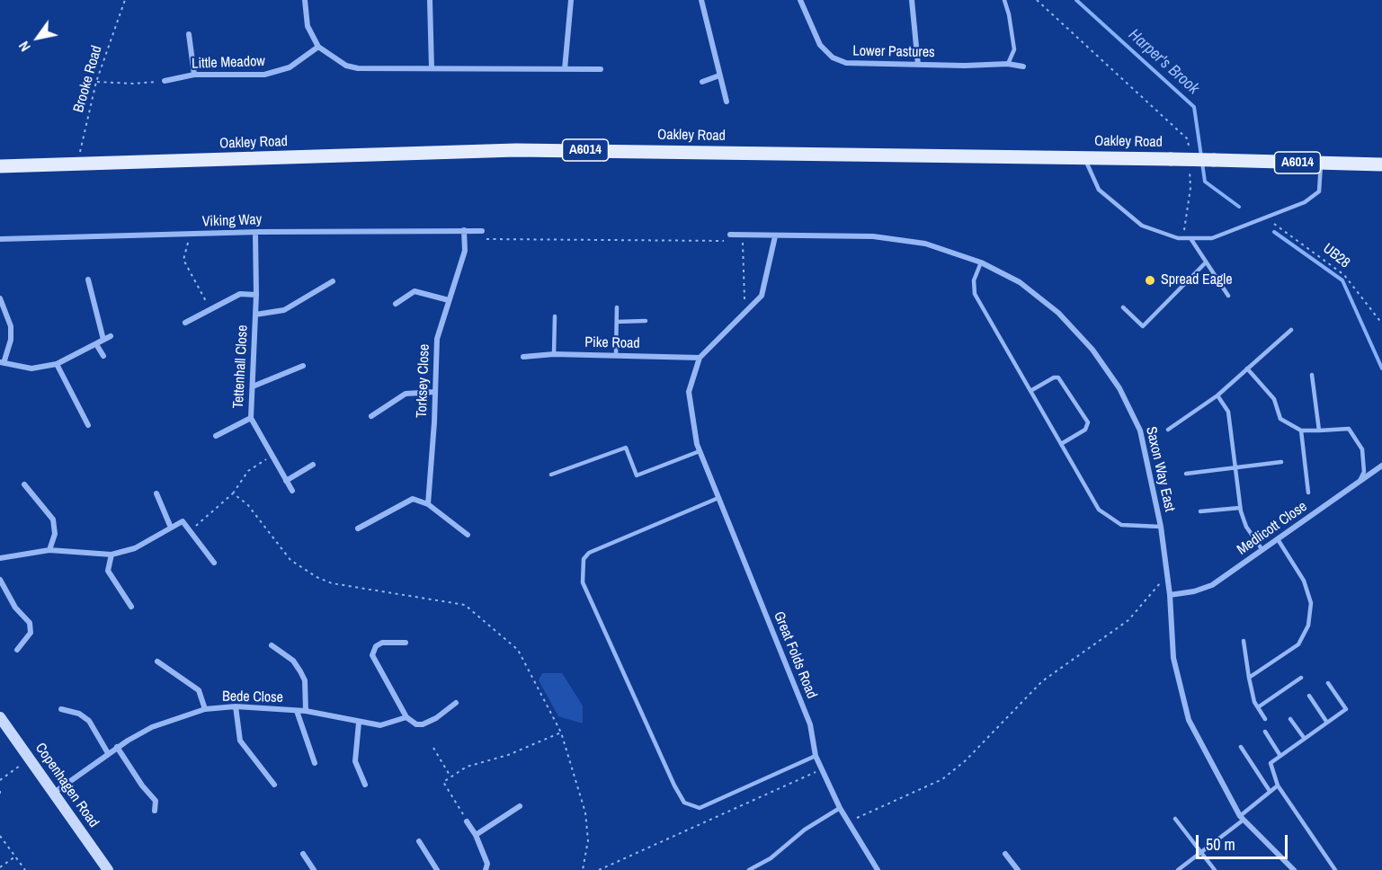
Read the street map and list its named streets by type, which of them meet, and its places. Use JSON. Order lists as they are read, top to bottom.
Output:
{
  "streets": {
    "main road": ["Oakley Road", "A6014"],
    "street": [
      "Lower Pastures",
      "Little Meadow",
      "Viking Way",
      "Pike Road",
      "Tettenhall Close",
      "Torksey Close",
      "Saxon Way East",
      "Medlicott Close",
      "Great Folds Road",
      "Bede Close",
      "Copenhagen Road"
    ],
    "path": ["Brooke Road", "UB28"]
  },
  "crossings": [
    ["Brooke Road", "Oakley Road"],
    ["Viking Way", "Tettenhall Close"],
    ["Viking Way", "Torksey Close"],
    ["Pike Road", "Great Folds Road"],
    ["Saxon Way East", "Medlicott Close"],
    ["Bede Close", "Copenhagen Road"]
  ],
  "water": ["Harper's Brook"],
  "places": ["Spread Eagle"],
  "scale_bar": "50 m",
  "north": "bottom left"
}
